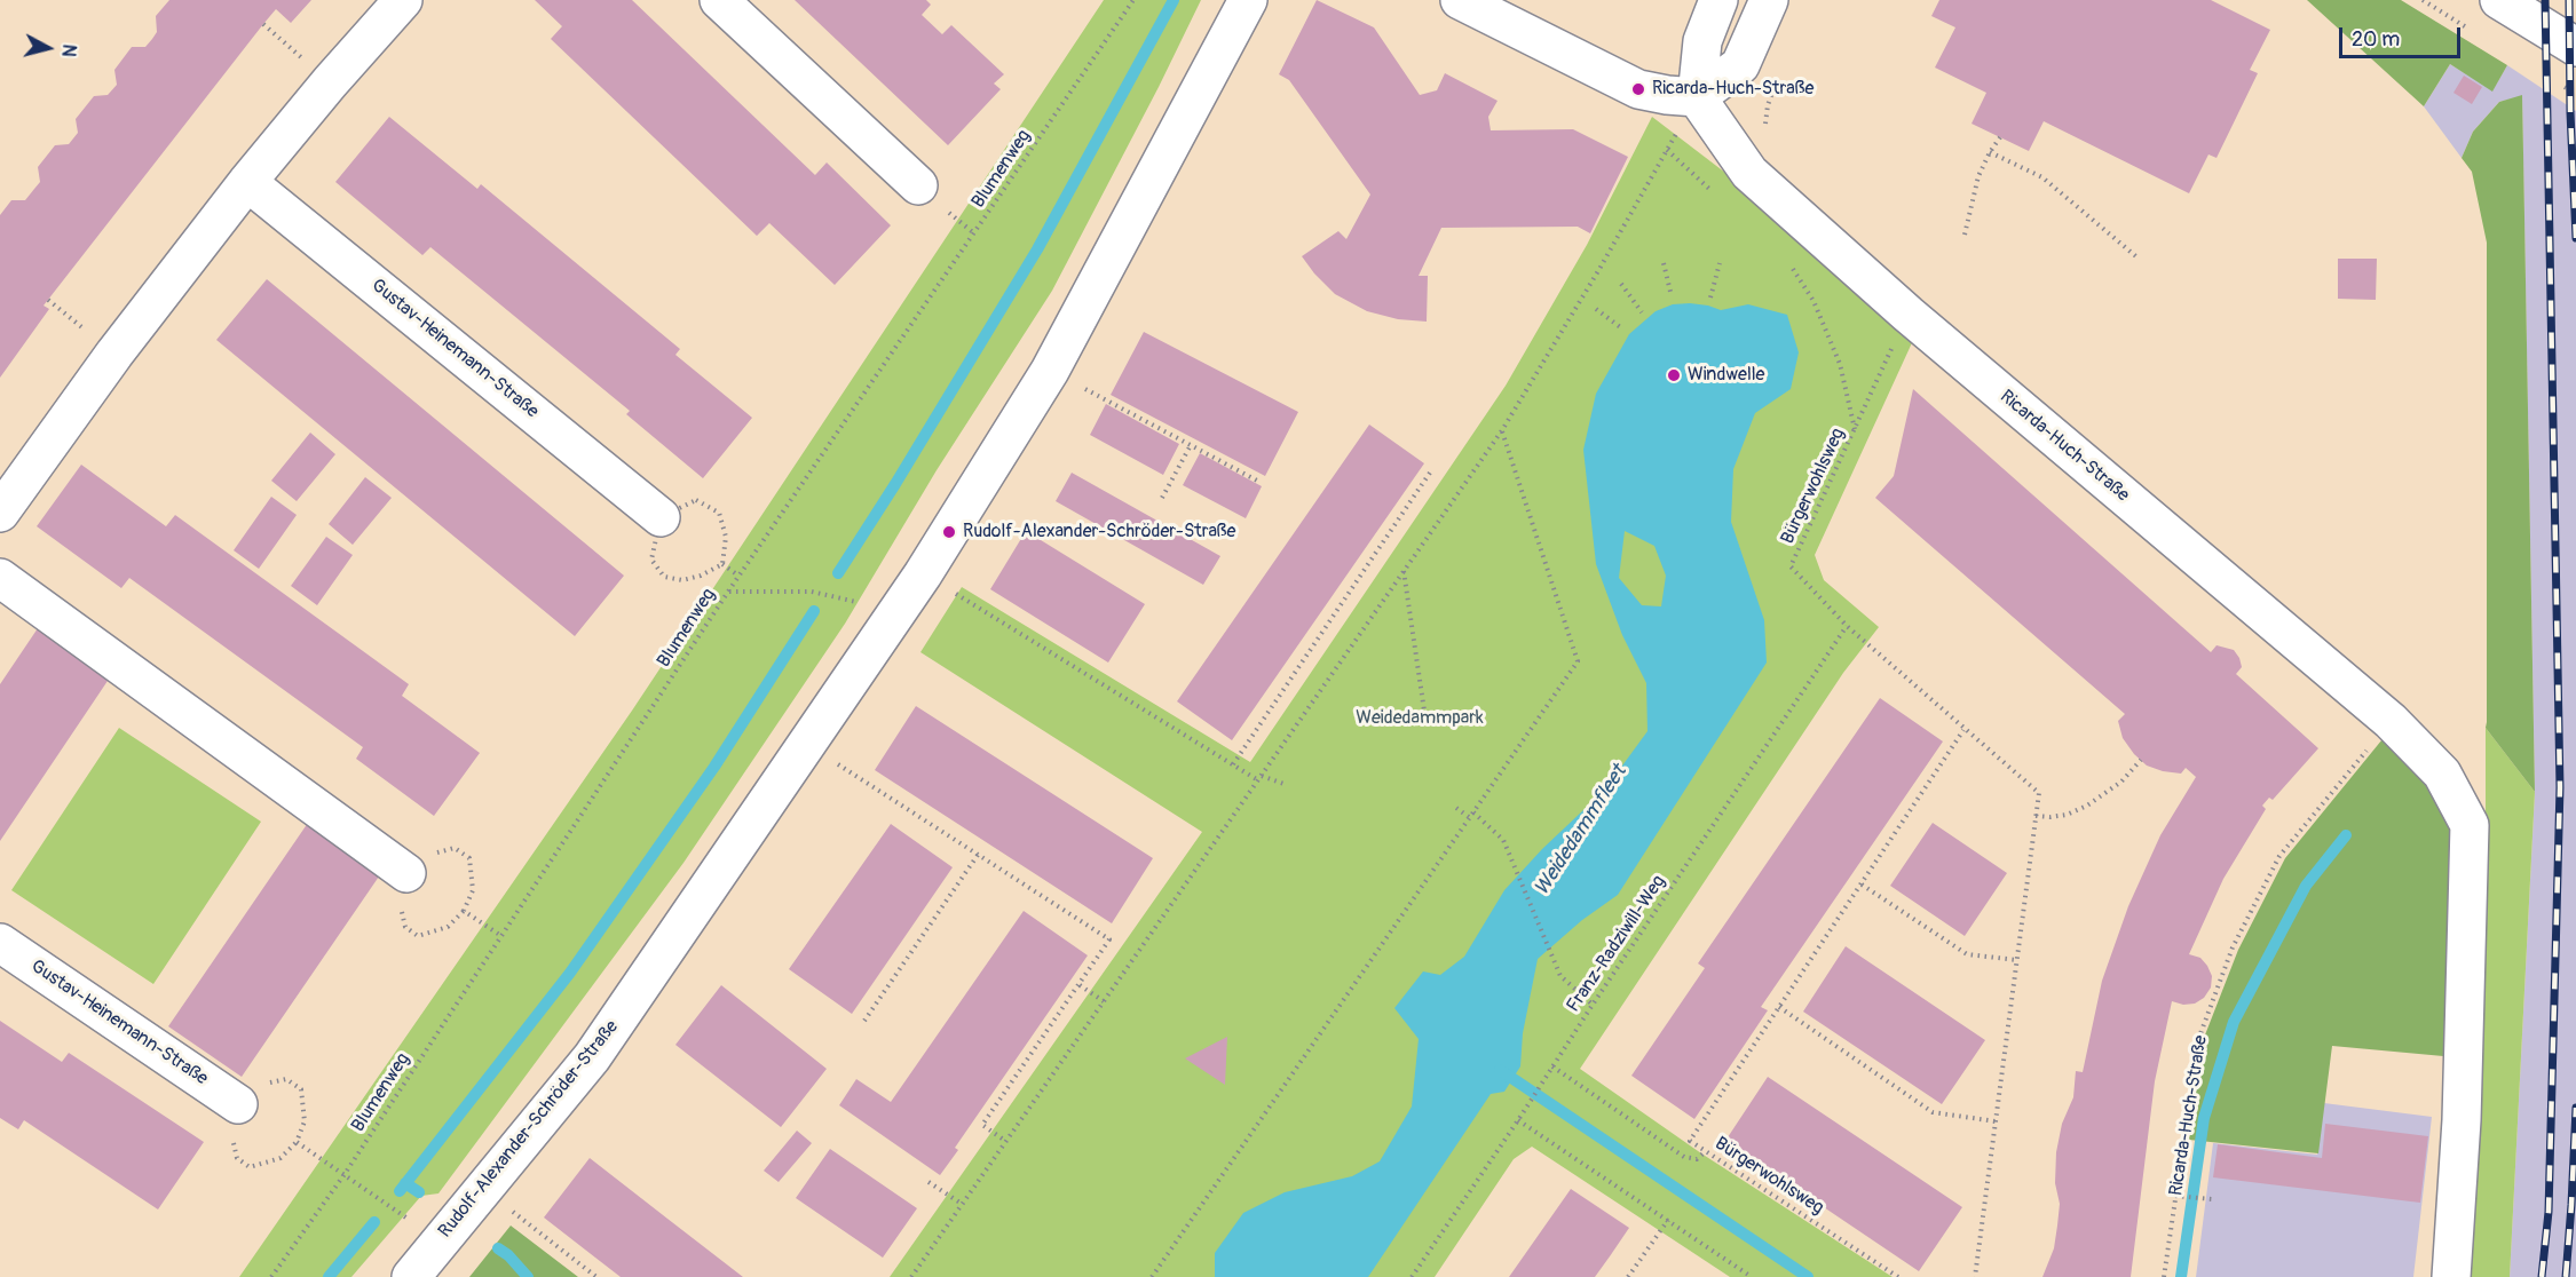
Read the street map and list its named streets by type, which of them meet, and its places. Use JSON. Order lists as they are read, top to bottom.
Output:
{
  "streets": {
    "street": ["Gustav-Heinemann-Straße", "Ricarda-Huch-Straße", "Rudolf-Alexander-Schröder-Straße"],
    "path": ["Blumenweg", "Bürgerwohlsweg", "Franz-Radziwill-Weg"]
  },
  "crossings": [
    ["Ricarda-Huch-Straße", "Bürgerwohlsweg"],
    ["Bürgerwohlsweg", "Franz-Radziwill-Weg"]
  ],
  "water": ["Weidedammfleet"],
  "parks": ["Weidedammpark"],
  "places": ["Ricarda-Huch-Straße", "Windwelle", "Rudolf-Alexander-Schröder-Straße"],
  "scale_bar": "20 m",
  "north": "right"
}
